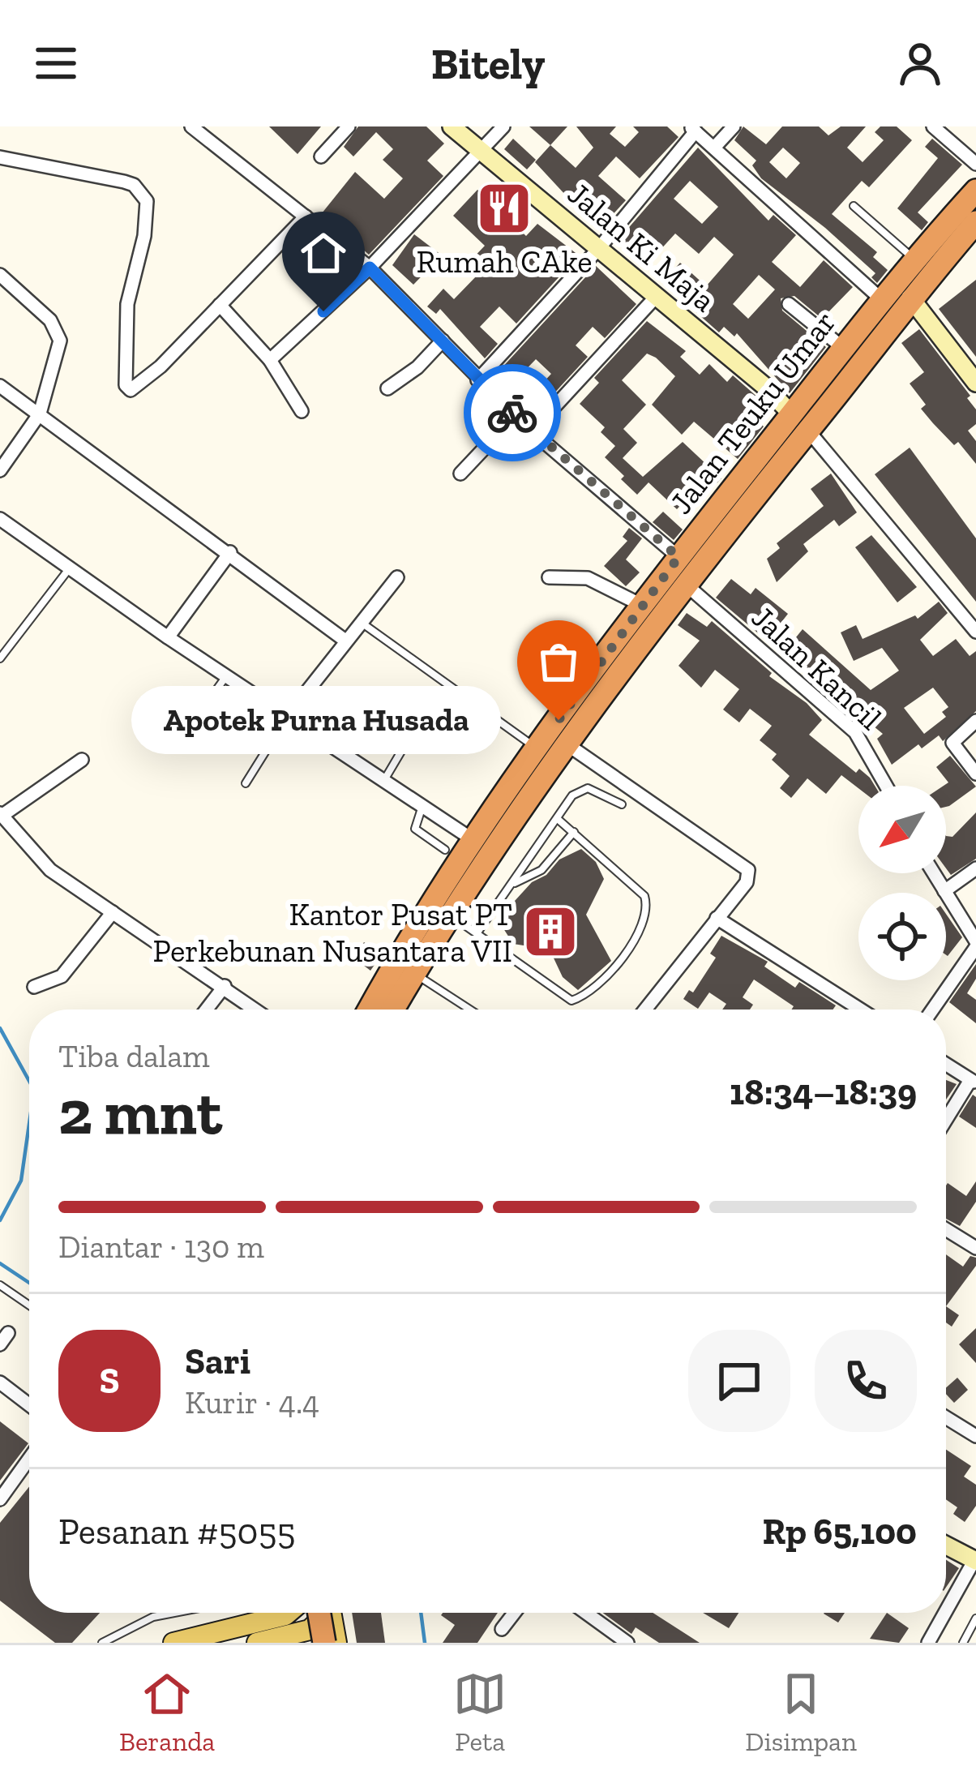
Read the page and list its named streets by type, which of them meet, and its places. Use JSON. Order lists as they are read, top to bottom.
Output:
{
  "streets": {
    "highway": ["Jalan Teuku Umar"],
    "main road": ["Jalan Ki Maja"],
    "street": ["Jalan Kancil"]
  },
  "crossings": [
    ["Jalan Ki Maja", "Jalan Teuku Umar"],
    ["Jalan Teuku Umar", "Jalan Kancil"]
  ],
  "places": {
    "restaurant": ["Rumah CAke"],
    "other": ["Apotek Purna Husada"],
    "building": ["Kantor Pusat PT Perkebunan Nusantara VII"]
  },
  "north": "bottom left",
  "page": {
    "header": "Bitely",
    "bubble": "Apotek Purna Husada",
    "heading": ["2 mnt", "Tiba dalam", "18:34–18:39"],
    "panel": [
      "Sari",
      "Kurir · 4.4",
      "Pesanan #5055",
      "Rp 65,100"
    ],
    "bar": "Diantar · 130 m",
    "round": "S",
    "tabs": ["Beranda", "Peta", "Disimpan"]
  }
}
